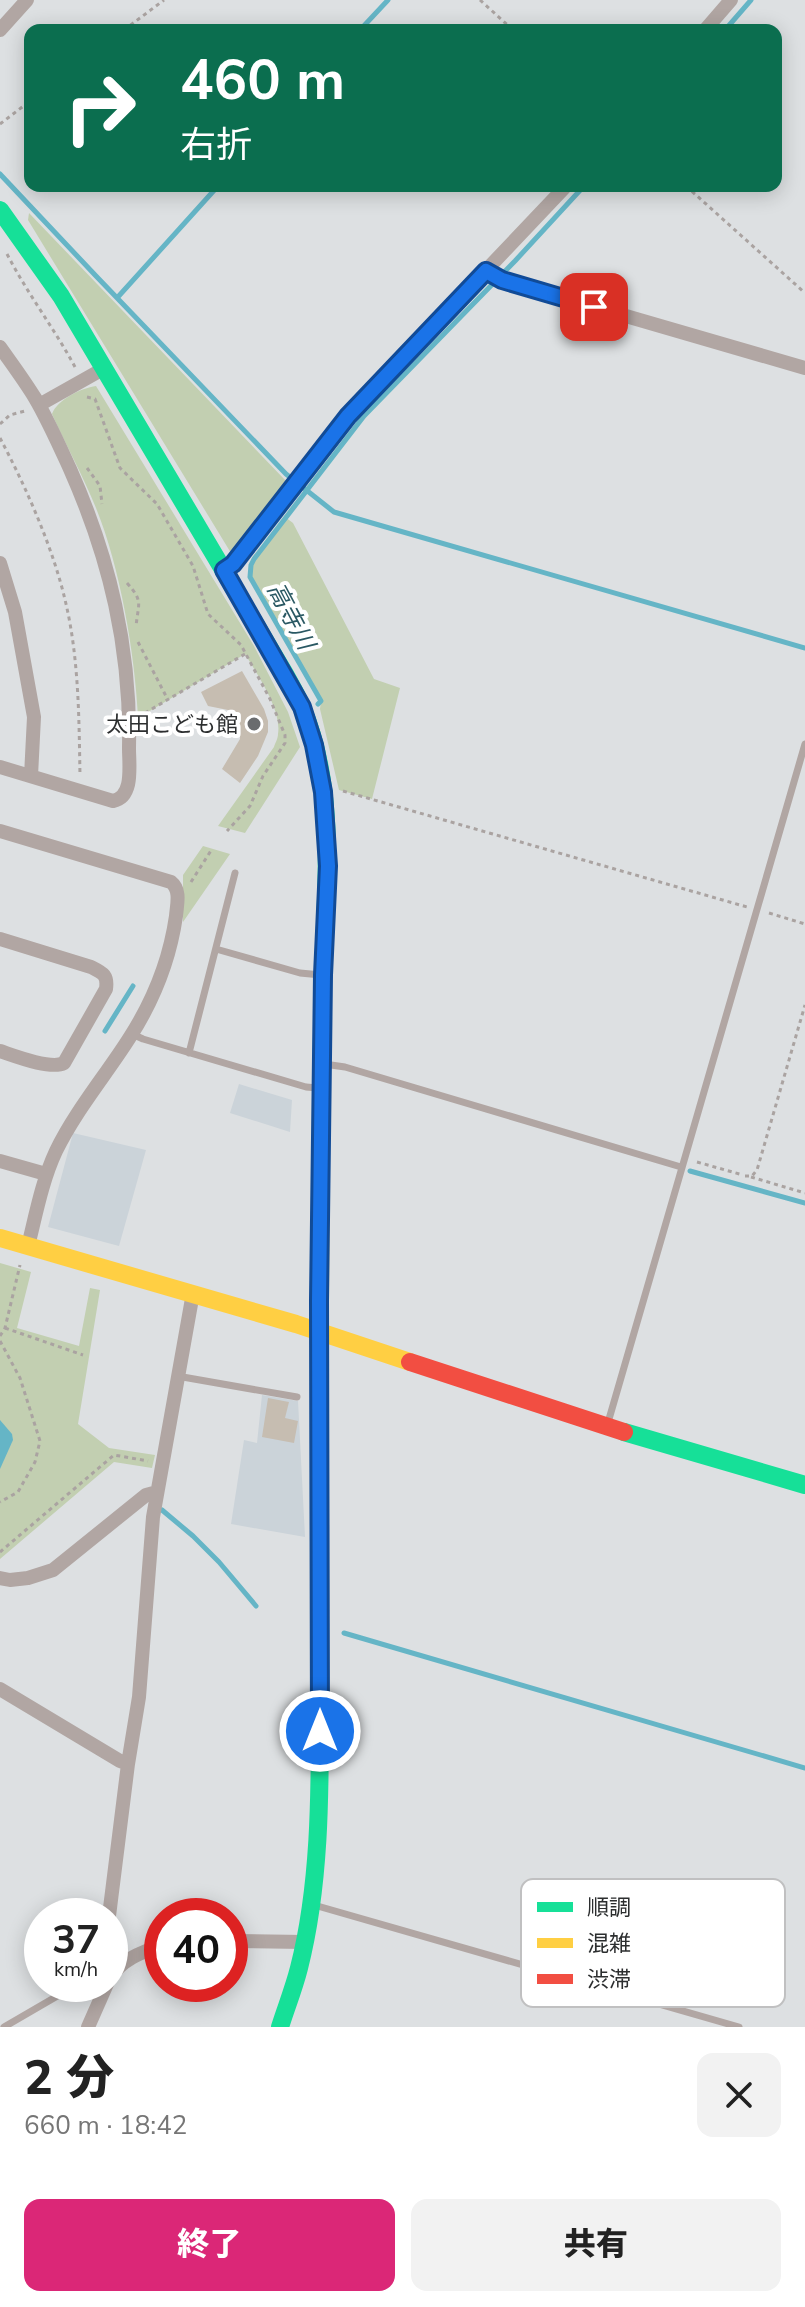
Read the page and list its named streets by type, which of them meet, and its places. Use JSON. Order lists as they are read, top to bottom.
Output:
{
  "water": ["高寺川"],
  "places": ["太田こども館"],
  "legend": ["順調", "混雑", "渋滞"],
  "page": {
    "turn": ["460 m", "右折"],
    "speed": "37 km/h",
    "limit": "40",
    "heading": ["2 分", "660 m · 18:42"],
    "buttons": ["終了", "共有"]
  }
}
